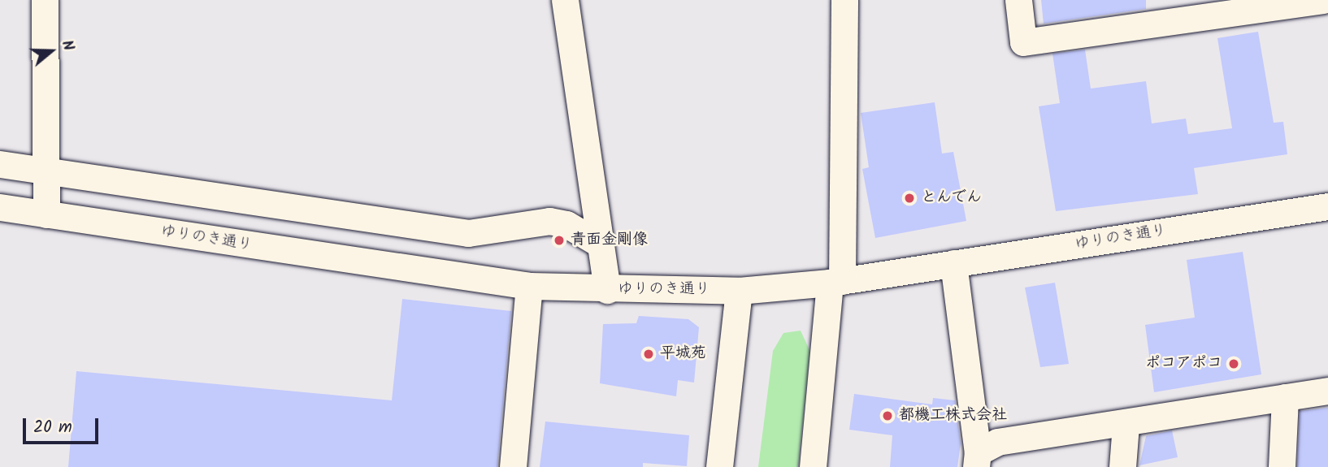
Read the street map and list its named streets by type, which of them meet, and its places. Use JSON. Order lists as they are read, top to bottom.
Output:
{
  "streets": {
    "street": ["ゆりのき通り"]
  },
  "places": [
    "とんでん",
    "青面金剛像",
    "平城苑",
    "ポコアポコ",
    "都機工株式会社"
  ],
  "scale_bar": "20 m",
  "north": "right"
}
